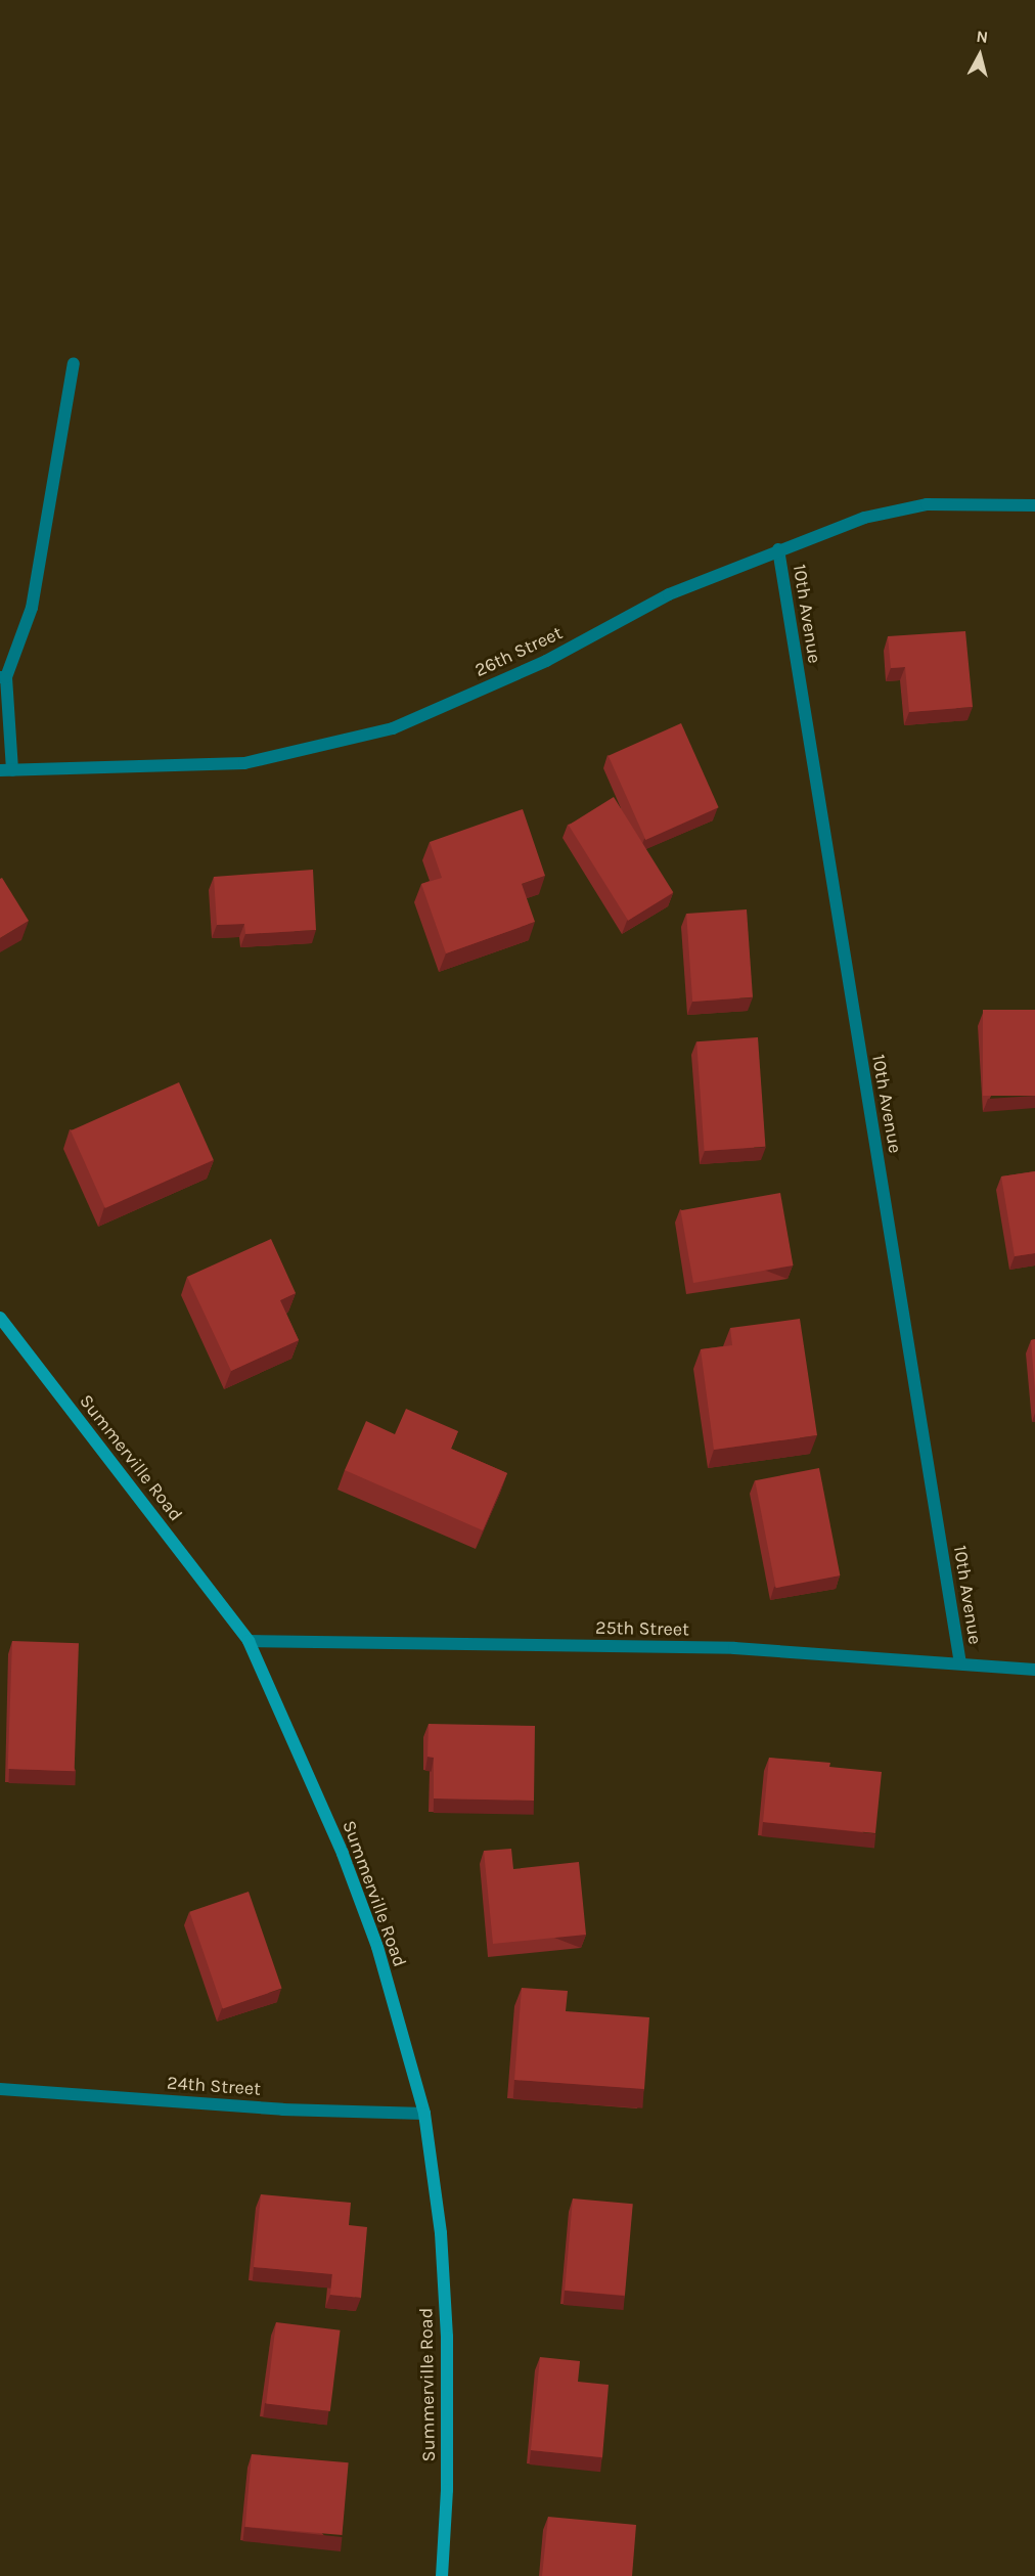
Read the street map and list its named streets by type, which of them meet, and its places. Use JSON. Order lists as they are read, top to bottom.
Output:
{
  "streets": {
    "main road": ["Summerville Road"],
    "street": [
      "10th Avenue",
      "26th Street",
      "25th Street",
      "24th Street"
    ]
  },
  "crossings": [
    ["10th Avenue", "26th Street"],
    ["10th Avenue", "25th Street"],
    ["Summerville Road", "25th Street"],
    ["Summerville Road", "24th Street"]
  ],
  "north": "top"
}
